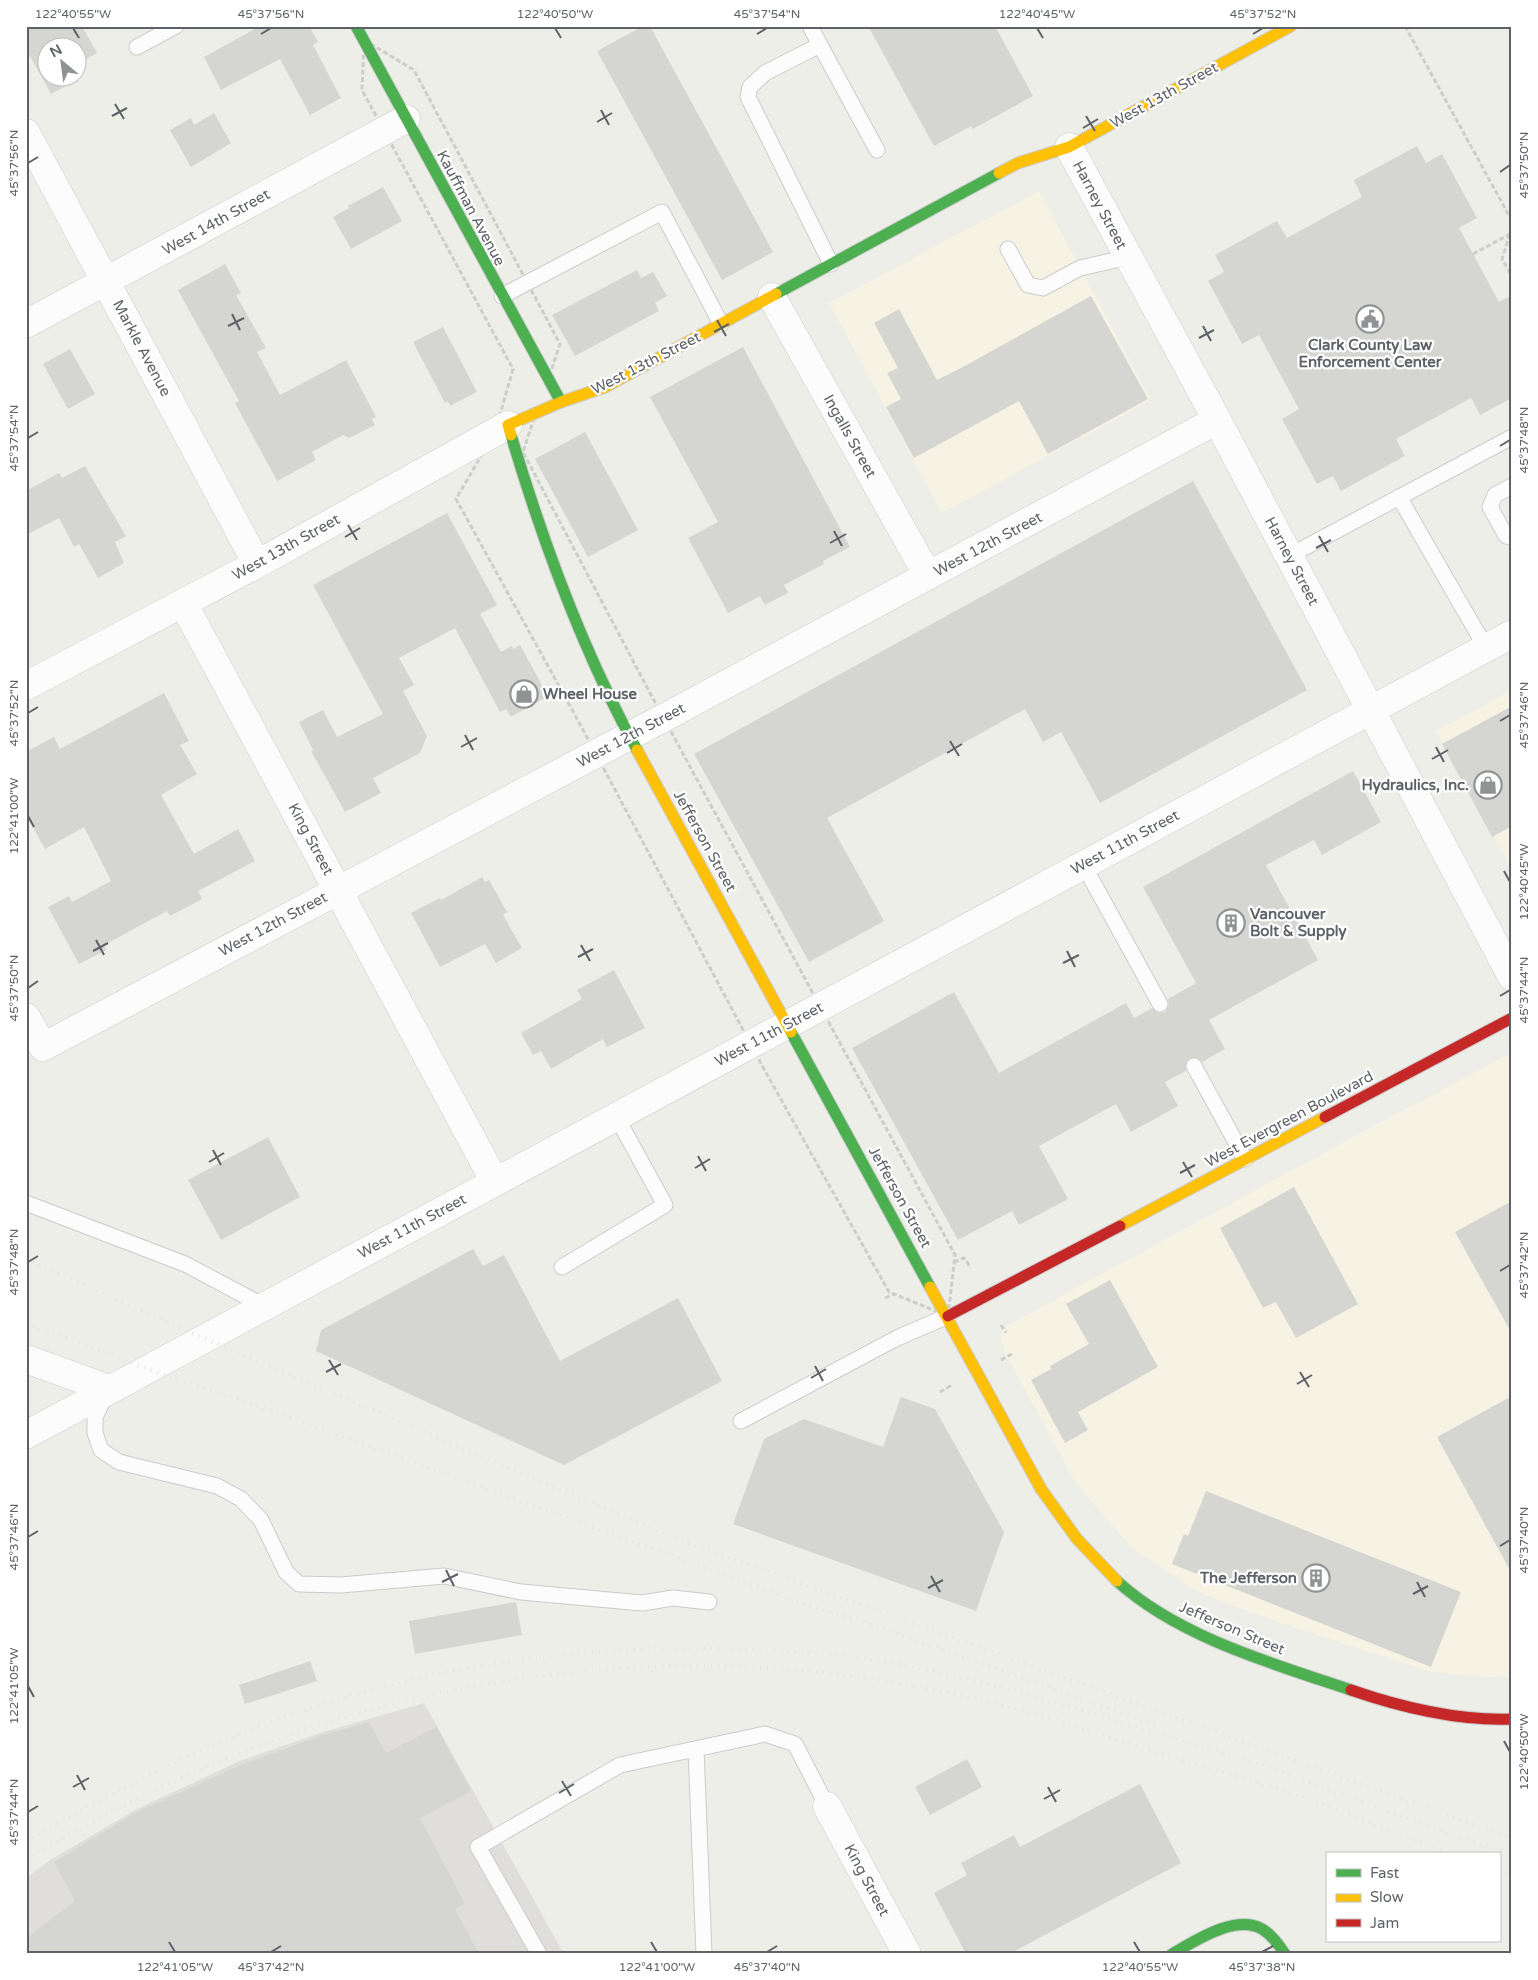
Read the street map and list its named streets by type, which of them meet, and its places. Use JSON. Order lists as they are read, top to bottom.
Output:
{
  "streets": {
    "street": [
      "West 13th Street",
      "Harney Street",
      "Kauffman Avenue",
      "West 14th Street",
      "Markle Avenue",
      "Ingalls Street",
      "West 12th Street",
      "King Street",
      "Jefferson Street",
      "West 11th Street",
      "West Evergreen Boulevard"
    ]
  },
  "crossings": [
    ["West 13th Street", "Harney Street"],
    ["West 13th Street", "Kauffman Avenue"],
    ["West 13th Street", "Markle Avenue"],
    ["West 13th Street", "Ingalls Street"],
    ["West 13th Street", "King Street"],
    ["West 13th Street", "Jefferson Street"],
    ["Harney Street", "West 12th Street"],
    ["Harney Street", "West 11th Street"],
    ["Kauffman Avenue", "West 14th Street"],
    ["West 14th Street", "Markle Avenue"],
    ["Ingalls Street", "West 12th Street"],
    ["West 12th Street", "King Street"],
    ["West 12th Street", "Jefferson Street"],
    ["King Street", "West 11th Street"],
    ["Jefferson Street", "West 11th Street"],
    ["Jefferson Street", "West Evergreen Boulevard"]
  ],
  "places": {
    "public building": ["Clark County Law Enforcement Center"],
    "shop": ["Wheel House", "Hydraulics, Inc."],
    "building": ["Vancouver Bolt & Supply", "The Jefferson"]
  },
  "legend": ["Fast", "Slow", "Jam"],
  "north": "top left",
  "coordinates": [
    "122°40'55\"W",
    "45°37'56\"N",
    "122°40'50\"W",
    "45°37'54\"N",
    "122°40'45\"W",
    "45°37'52\"N",
    "45°37'50\"N",
    "45°37'48\"N",
    "45°37'46\"N",
    "122°41'00\"W",
    "45°37'44\"N",
    "45°37'42\"N",
    "45°37'40\"N",
    "122°41'05\"W",
    "45°37'38\"N"
  ]
}
